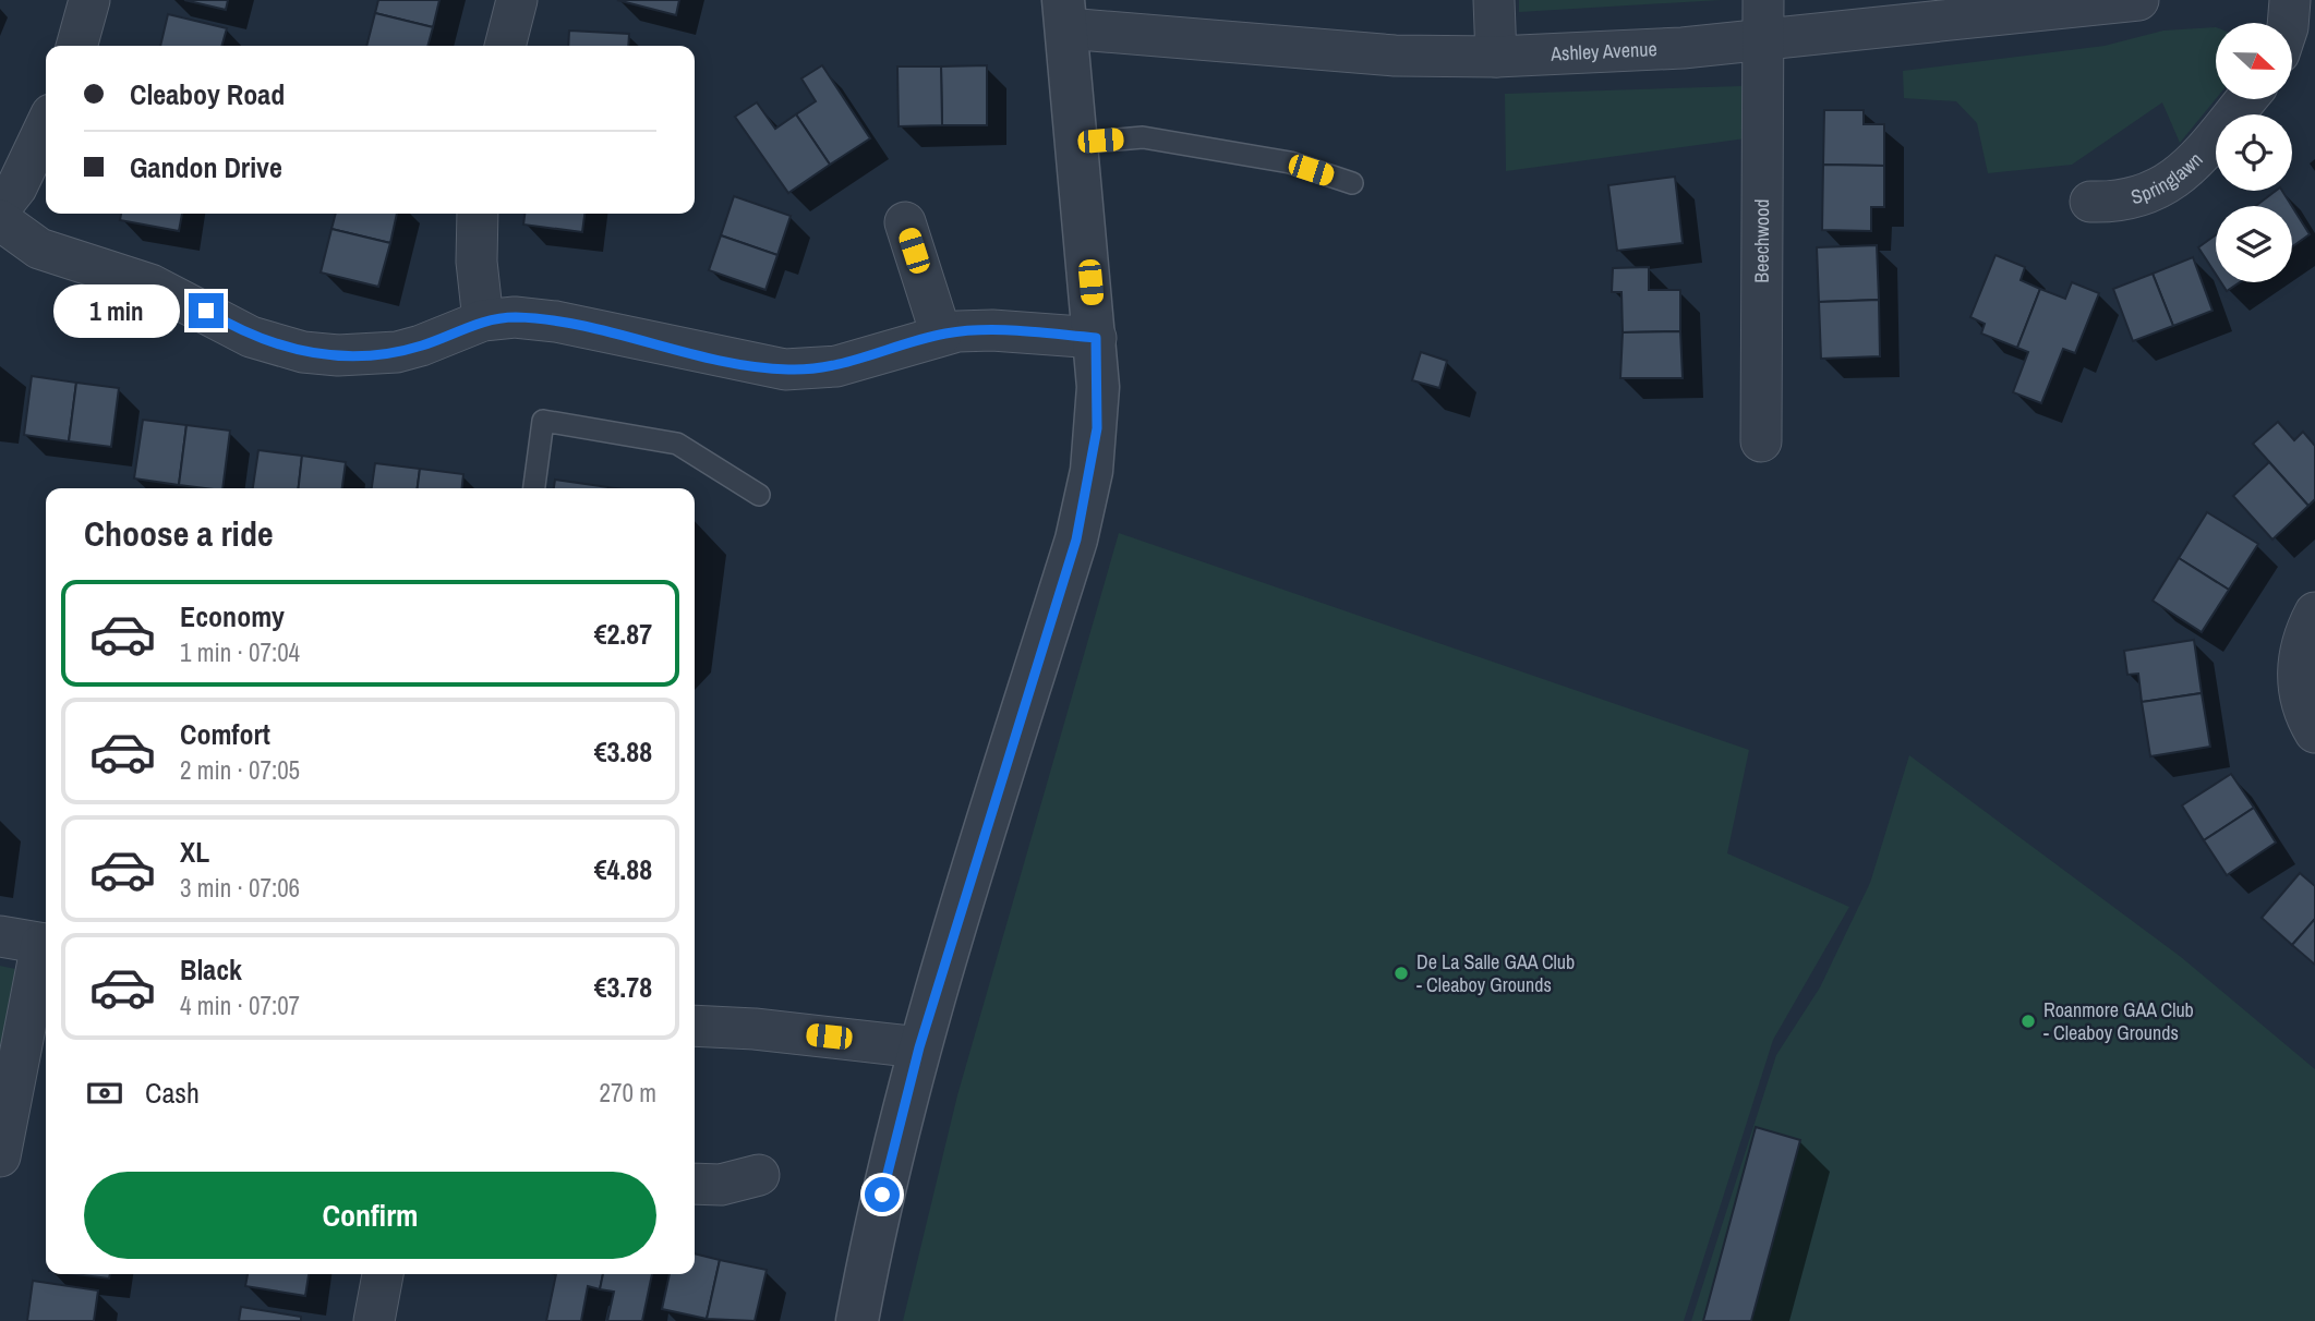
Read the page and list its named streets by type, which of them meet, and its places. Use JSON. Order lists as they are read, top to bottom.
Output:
{
  "streets": {
    "street": ["Ashley Avenue", "Springlawn", "Beechwood"]
  },
  "crossings": [
    ["Ashley Avenue", "Beechwood"]
  ],
  "places": ["De La Salle GAA Club - Cleaboy Grounds", "Roanmore GAA Club - Cleaboy Grounds"],
  "north": "right",
  "page": {
    "banner": ["Cleaboy Road", "Gandon Drive"],
    "bubble": "1 min",
    "heading": "Choose a ride",
    "list": [
      {
        "name": "Economy",
        "note": "1 min · 07:04",
        "value": "€2.87"
      },
      {
        "name": "Comfort",
        "note": "2 min · 07:05",
        "value": "€3.88"
      },
      {
        "name": "XL",
        "note": "3 min · 07:06",
        "value": "€4.88"
      },
      {
        "name": "Black",
        "note": "4 min · 07:07",
        "value": "€3.78"
      }
    ],
    "pay": ["Cash", "270 m"],
    "buttons": "Confirm"
  }
}
